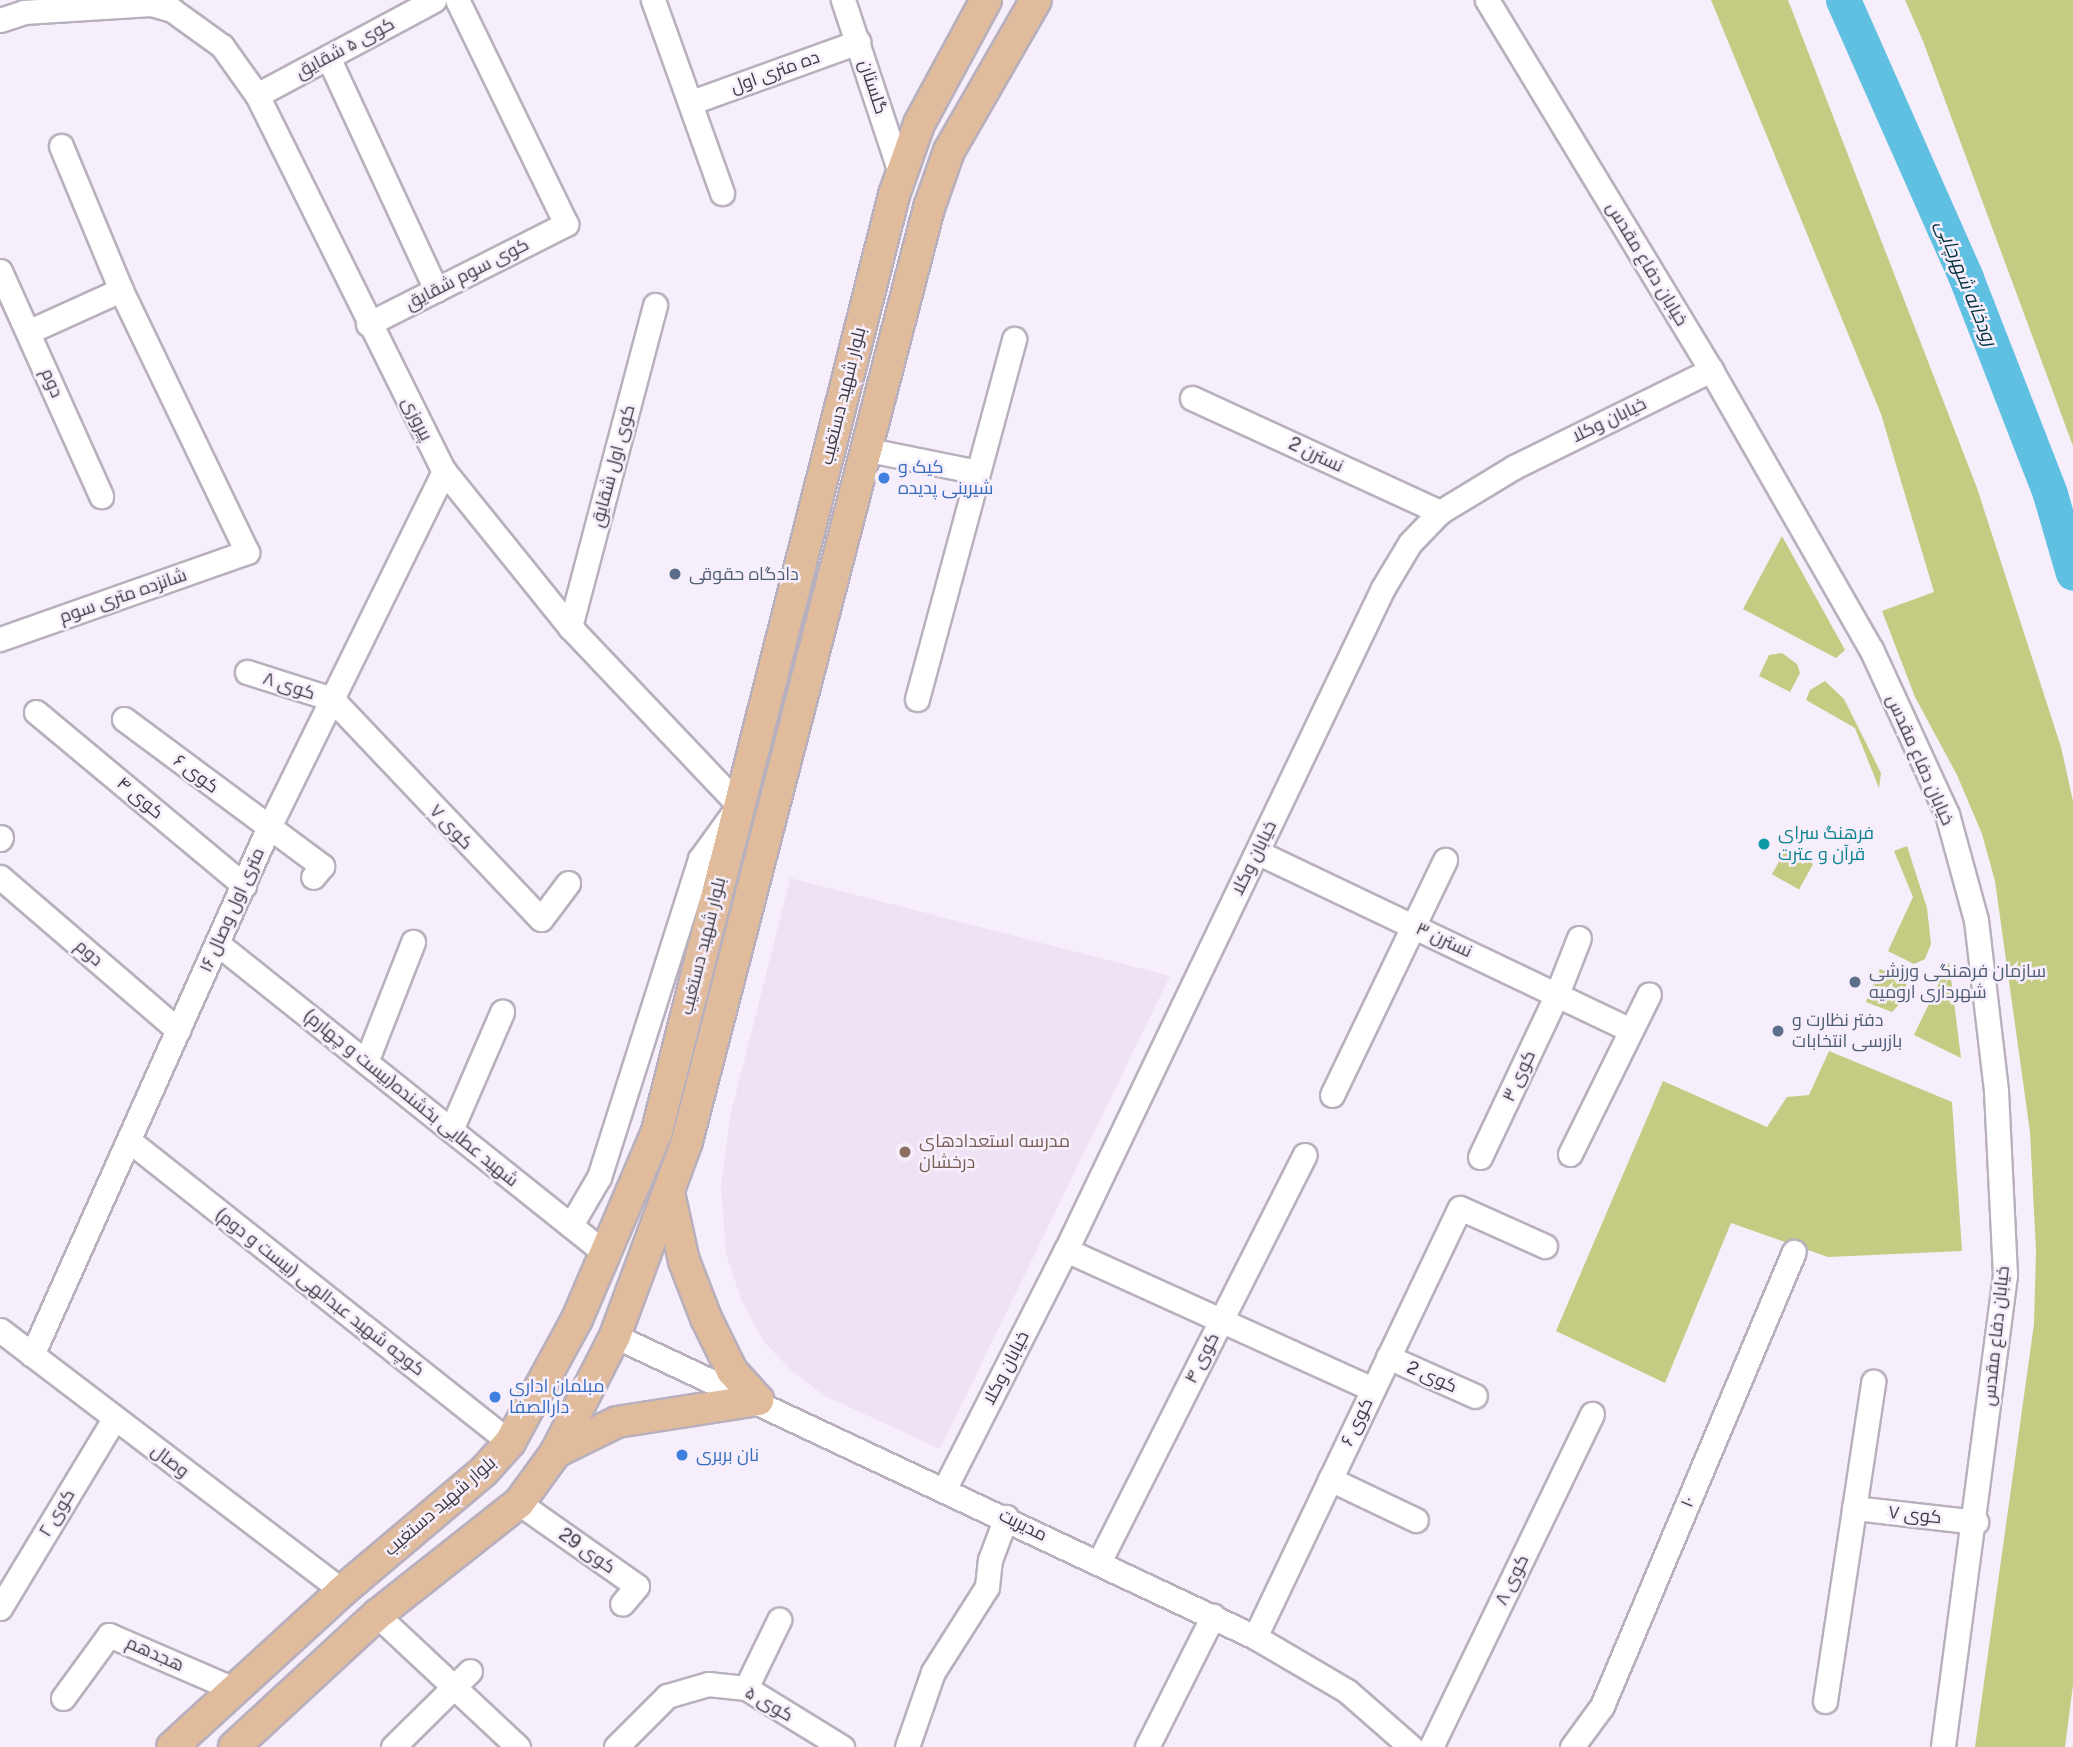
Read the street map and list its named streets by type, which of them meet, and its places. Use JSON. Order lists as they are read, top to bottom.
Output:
{
  "streets": {
    "main road": ["بلوار شهید دستغیب"],
    "street": [
      "کوی ۵ شقایق",
      "ده متری اول",
      "گلستان",
      "خیابان دفاع مقدس",
      "کوی سوم شقایق",
      "دوم",
      "پیروزی",
      "خیابان وکلا",
      "نسترن 2",
      "کوی اول شقایق",
      "شانزده متری سوم",
      "کوی ۸",
      "کوی ۶",
      "کوی ۴",
      "کوی ۷",
      "۱۶ متری اول وصال",
      "نسترن ۳",
      "کوی ۳",
      "شهید عطایی بخشنده(بیست و چهارم)",
      "کوچه شهید عبدالهی (بیست و دوم)",
      "کوی 2",
      "وصال",
      "۱۰",
      "کوی ۲",
      "مدیریت",
      "کوی 29",
      "هجدهم",
      "کوی ۵"
    ]
  },
  "crossings": [
    ["کوی ۵ شقایق", "پیروزی"],
    ["ده متری اول", "گلستان"],
    ["گلستان", "بلوار شهید دستغیب"],
    ["خیابان دفاع مقدس", "خیابان وکلا"],
    ["خیابان دفاع مقدس", "کوی ۷"],
    ["کوی سوم شقایق", "پیروزی"],
    ["دوم", "۱۶ متری اول وصال"],
    ["بلوار شهید دستغیب", "پیروزی"],
    ["بلوار شهید دستغیب", "شهید عطایی بخشنده(بیست و چهارم)"],
    ["بلوار شهید دستغیب", "کوچه شهید عبدالهی (بیست و دوم)"],
    ["بلوار شهید دستغیب", "وصال"],
    ["بلوار شهید دستغیب", "مدیریت"],
    ["بلوار شهید دستغیب", "کوی 29"],
    ["بلوار شهید دستغیب", "هجدهم"],
    ["پیروزی", "کوی اول شقایق"],
    ["پیروزی", "۱۶ متری اول وصال"],
    ["خیابان وکلا", "نسترن 2"],
    ["خیابان وکلا", "نسترن ۳"],
    ["خیابان وکلا", "مدیریت"],
    ["کوی ۸", "کوی ۷"],
    ["کوی ۸", "۱۶ متری اول وصال"],
    ["کوی ۶", "۱۶ متری اول وصال"],
    ["کوی ۶", "کوی 2"],
    ["کوی ۶", "مدیریت"],
    ["کوی ۴", "۱۶ متری اول وصال"],
    ["کوی ۴", "مدیریت"],
    ["کوی ۷", "۱۶ متری اول وصال"],
    ["۱۶ متری اول وصال", "شهید عطایی بخشنده(بیست و چهارم)"],
    ["۱۶ متری اول وصال", "کوچه شهید عبدالهی (بیست و دوم)"],
    ["۱۶ متری اول وصال", "وصال"],
    ["نسترن ۳", "کوی ۳"],
    ["وصال", "کوی ۲"]
  ],
  "water": ["رودخانه شهرچایی"],
  "places": [
    "کیک و شیرینی پدیده",
    "دادگاه حقوقی",
    "فرهنگ سرای قرآن و عترت",
    "سازمان فرهنگی ورزشی شهرداری ارومیه",
    "دفتر نظارت و بازرسی انتخابات",
    "مدرسه استعدادهای درخشان",
    "مبلمان اداری دارالصفا",
    "نان بربری"
  ]
}
